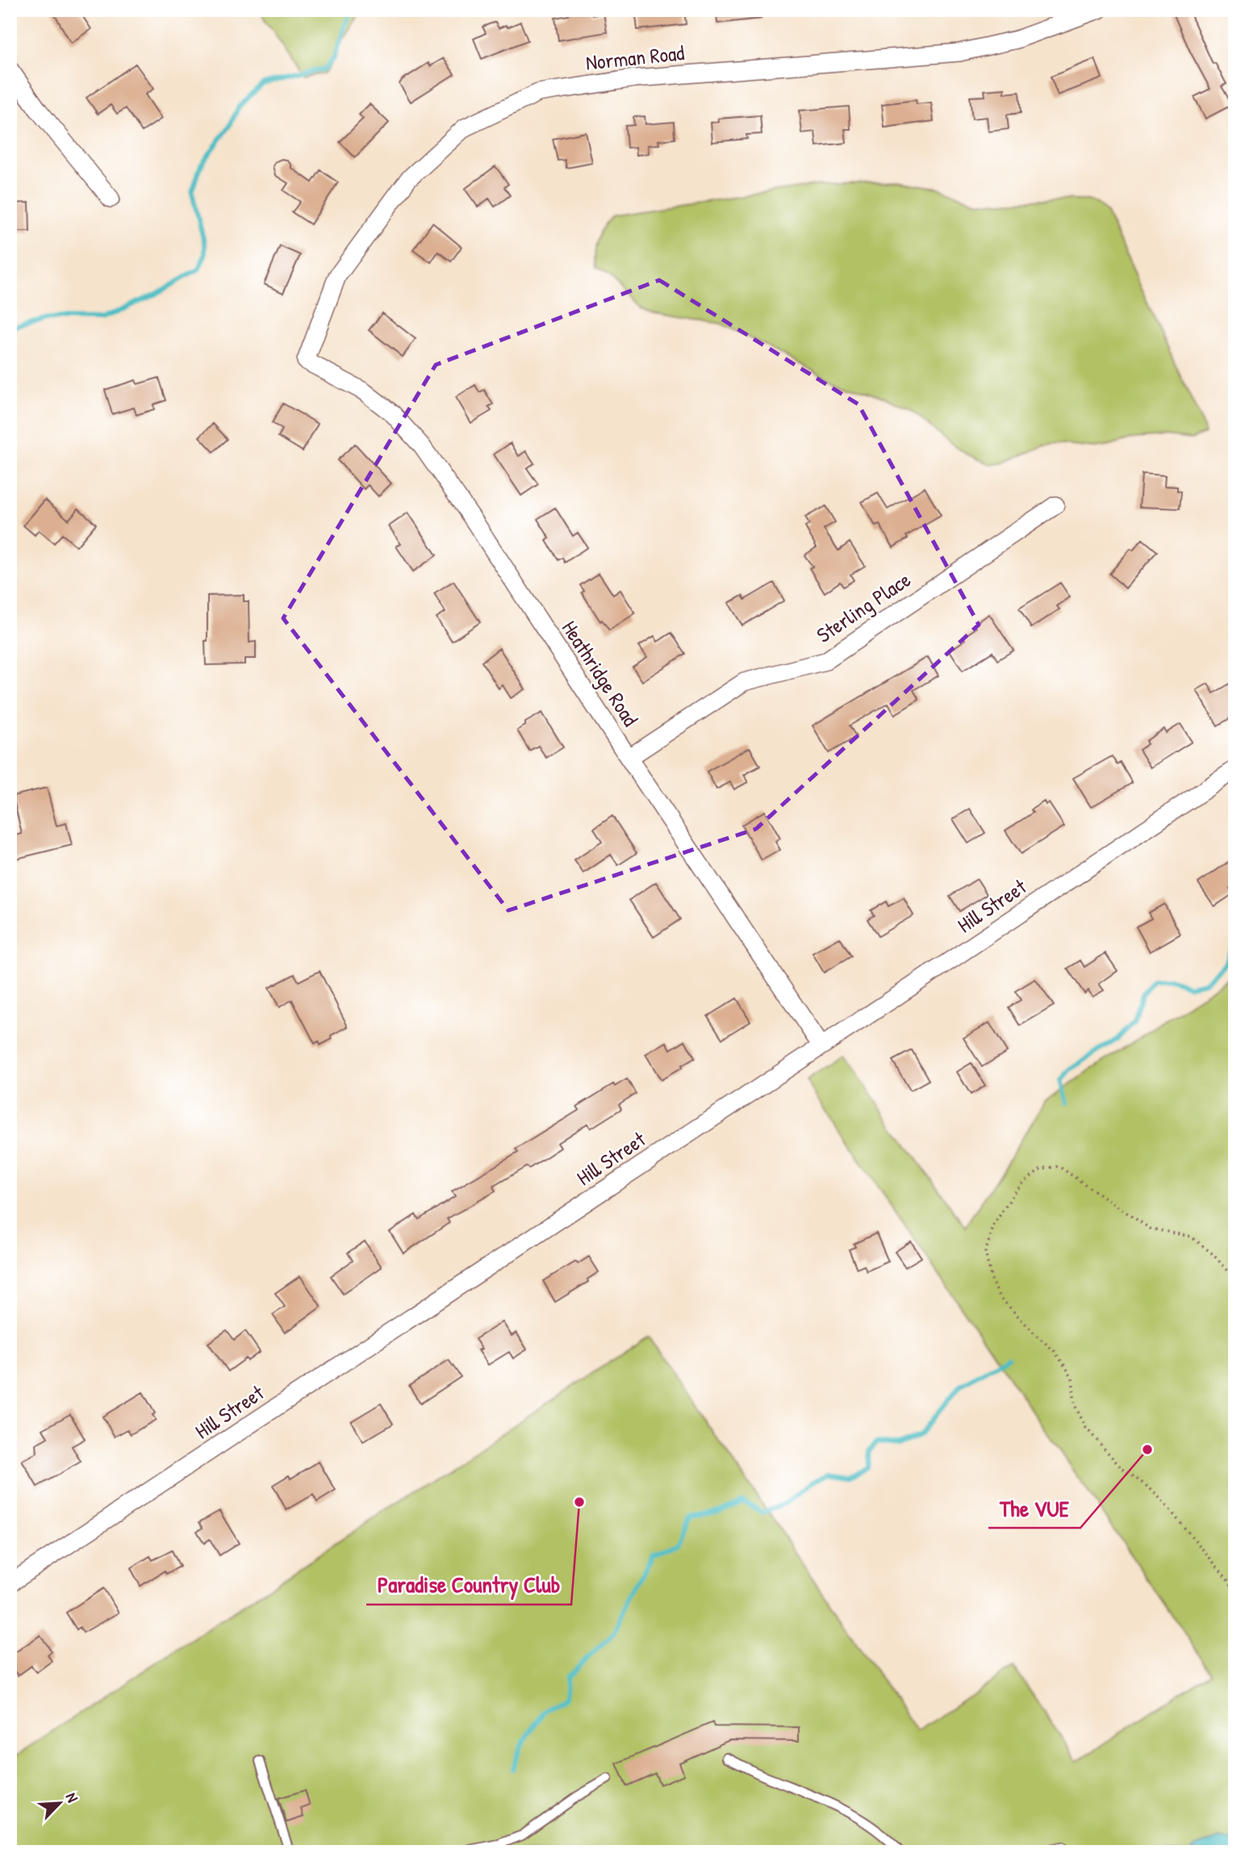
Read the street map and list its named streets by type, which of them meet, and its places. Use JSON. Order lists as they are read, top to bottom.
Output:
{
  "streets": {
    "street": [
      "Norman Road",
      "Sterling Place",
      "Heathridge Road",
      "Hill Street"
    ]
  },
  "crossings": [
    ["Norman Road", "Heathridge Road"],
    ["Sterling Place", "Heathridge Road"],
    ["Heathridge Road", "Hill Street"]
  ],
  "places": ["The VUE", "Paradise Country Club"],
  "north": "top right"
}
